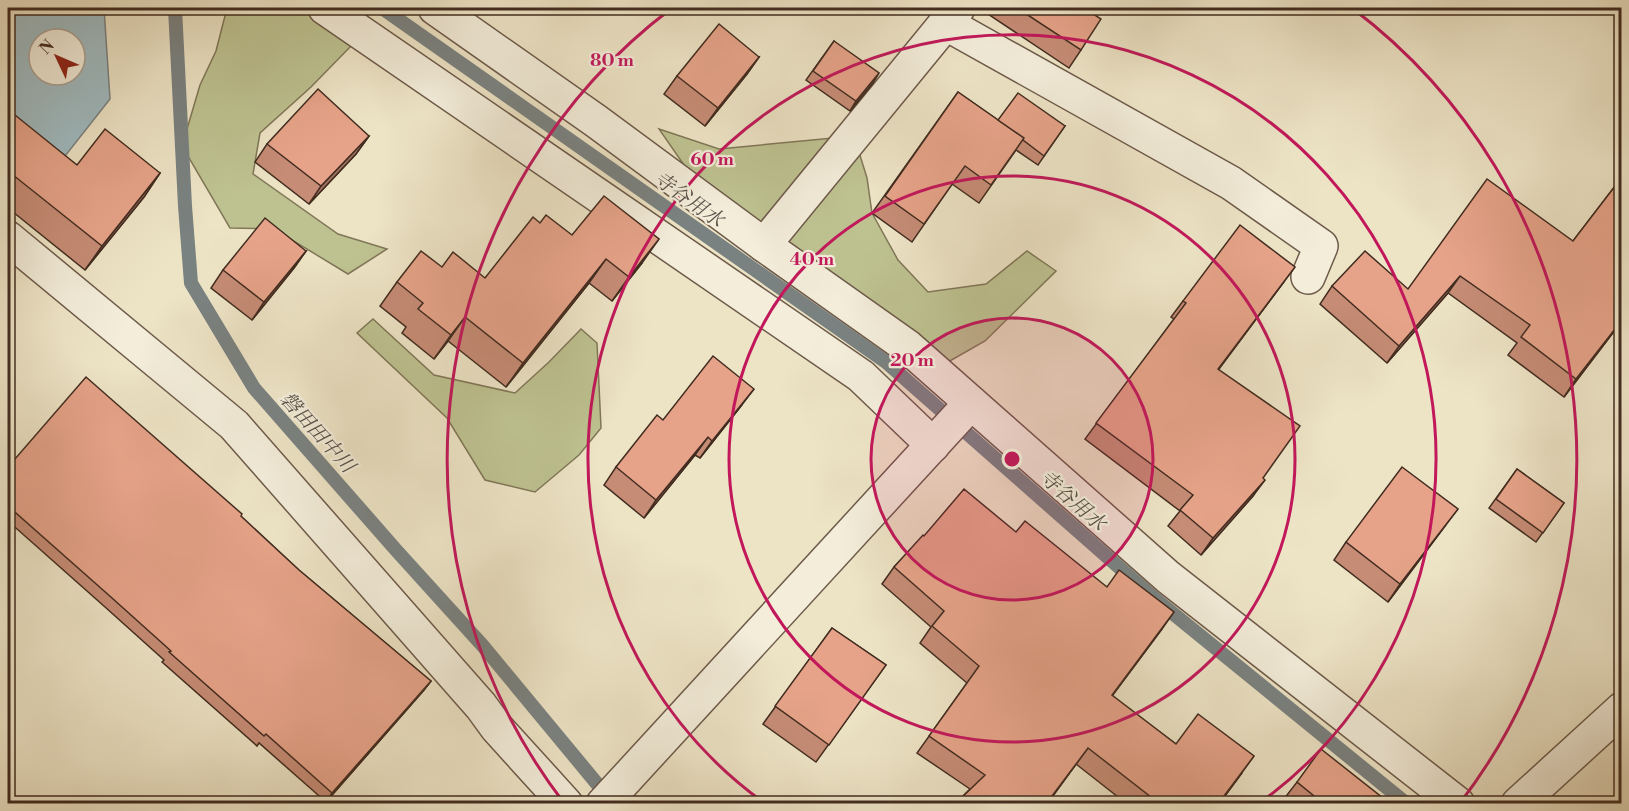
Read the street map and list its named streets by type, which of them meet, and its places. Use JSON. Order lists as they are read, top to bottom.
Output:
{
  "water": ["寺谷用水", "磐田田中川"],
  "north": "top left",
  "rings": [
    "80 m",
    "60 m",
    "40 m",
    "20 m"
  ]
}
